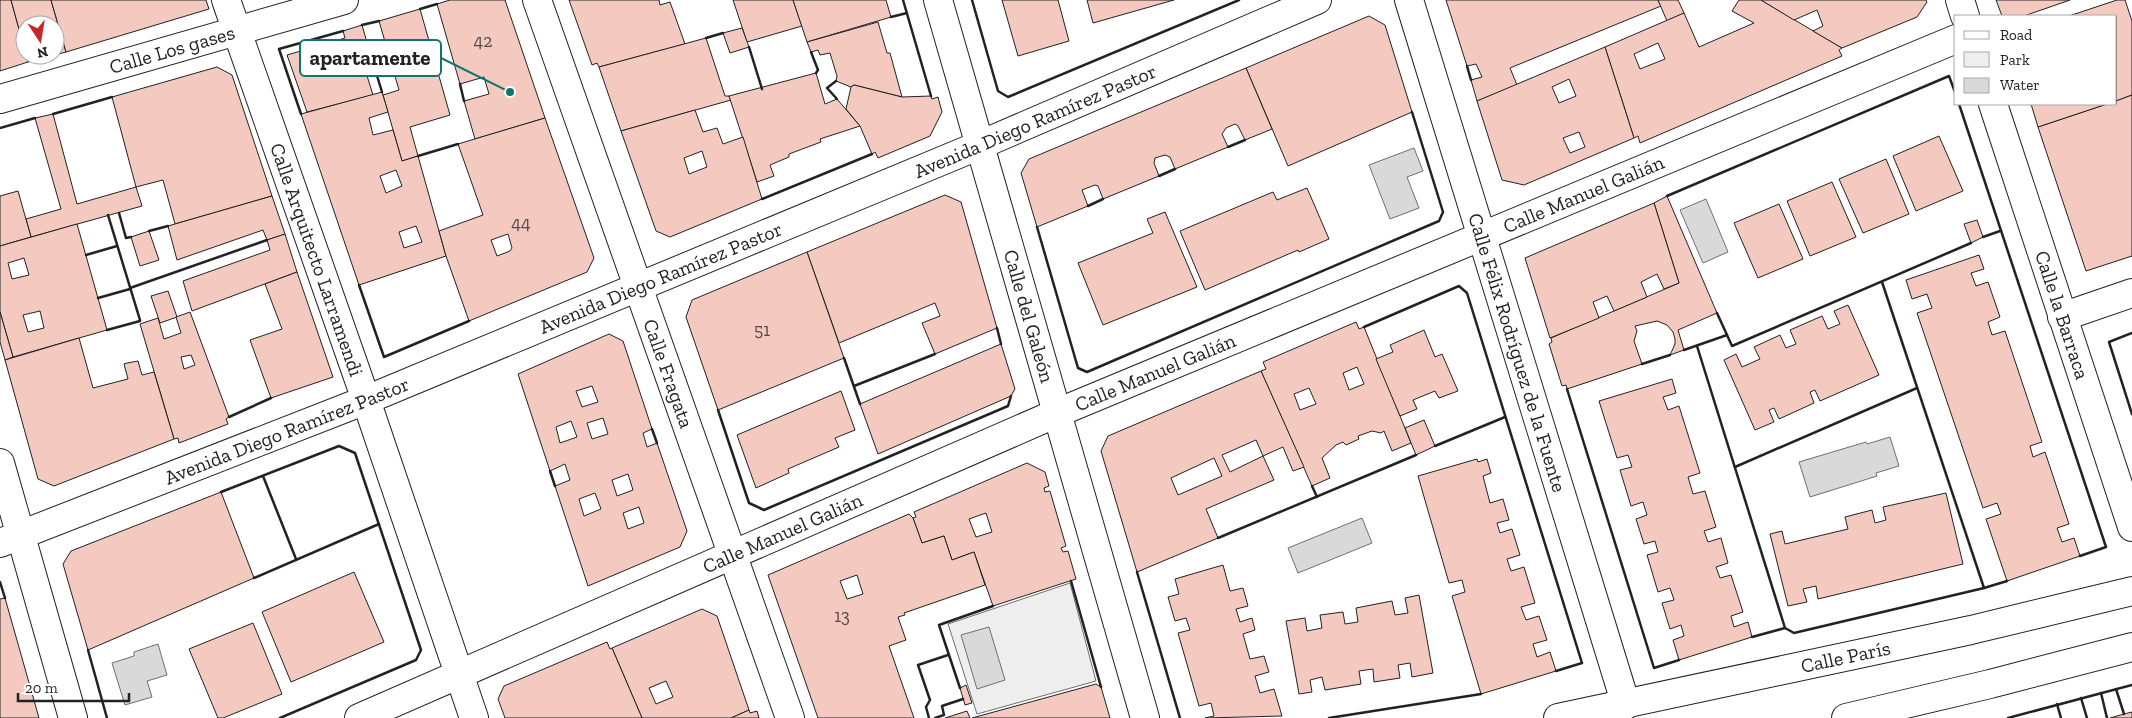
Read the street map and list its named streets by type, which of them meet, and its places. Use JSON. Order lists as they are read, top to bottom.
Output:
{
  "streets": {
    "street": [
      "Calle Los gases",
      "Avenida Diego Ramírez Pastor",
      "Calle Manuel Galián",
      "Calle Arquitecto Larramendi",
      "Calle del Galeón",
      "Calle la Barraca",
      "Calle Félix Rodríguez de la Fuente",
      "Calle Fragata",
      "Calle París"
    ]
  },
  "crossings": [
    ["Calle Los gases", "Calle Arquitecto Larramendi"],
    ["Avenida Diego Ramírez Pastor", "Calle Arquitecto Larramendi"],
    ["Avenida Diego Ramírez Pastor", "Calle del Galeón"],
    ["Avenida Diego Ramírez Pastor", "Calle Fragata"],
    ["Calle Manuel Galián", "Calle Arquitecto Larramendi"],
    ["Calle Manuel Galián", "Calle del Galeón"],
    ["Calle Manuel Galián", "Calle Félix Rodríguez de la Fuente"],
    ["Calle Manuel Galián", "Calle Fragata"],
    ["Calle Félix Rodríguez de la Fuente", "Calle París"]
  ],
  "places": ["apartamente"],
  "house_numbers": [
    "42",
    "44",
    "51",
    "13"
  ],
  "legend": ["Road", "Park", "Water"],
  "scale_bar": "20 m",
  "north": "bottom"
}
